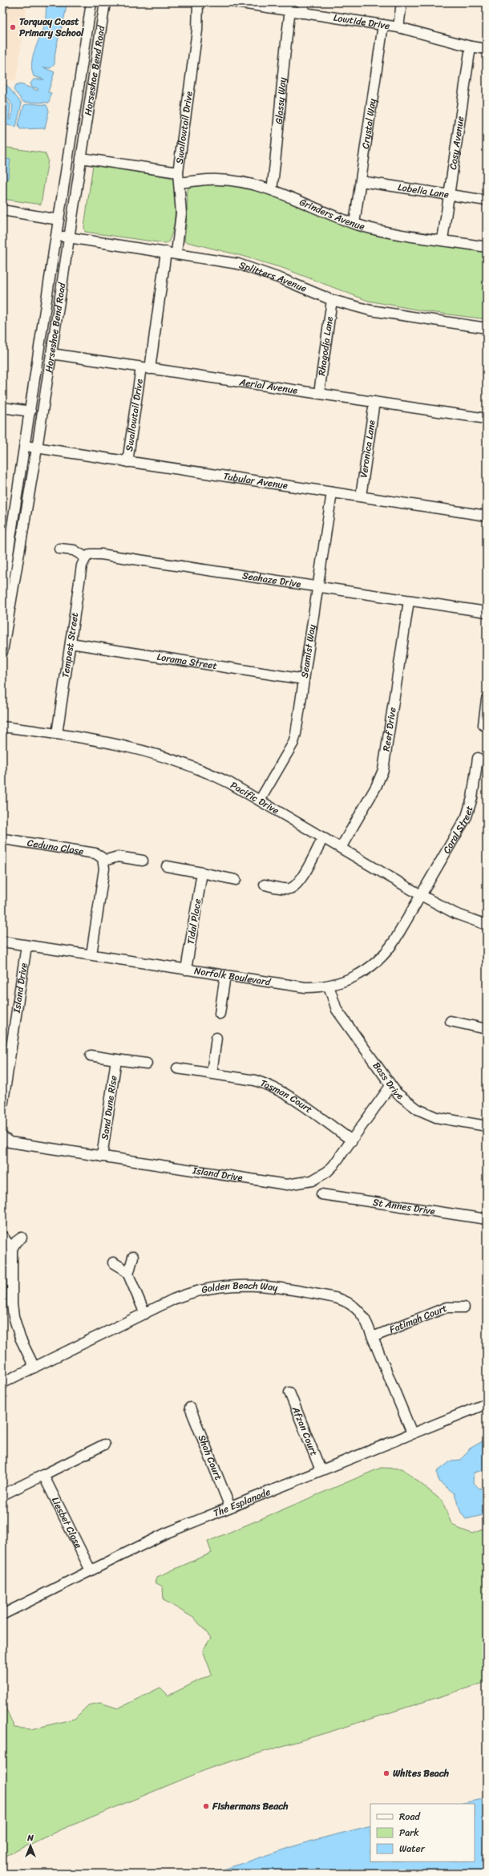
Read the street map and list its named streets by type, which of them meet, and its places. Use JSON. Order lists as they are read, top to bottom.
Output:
{
  "streets": {
    "street": [
      "Lowtide Drive",
      "Horseshoe Bend Road",
      "Glassy Way",
      "Crystal Way",
      "Swallowtail Drive",
      "Cosy Avenue",
      "Lobelia Lane",
      "Grinders Avenue",
      "Splitters Avenue",
      "Rhagodia Lane",
      "Aerial Avenue",
      "Veronica Lane",
      "Tubular Avenue",
      "Seahaze Drive",
      "Tempest Street",
      "Seamist Way",
      "Lorama Street",
      "Reef Drive",
      "Pacific Drive",
      "Coral Street",
      "Ceduna Close",
      "Tidal Place",
      "Norfolk Boulevard",
      "Island Drive",
      "Bass Drive",
      "Tasman Court",
      "Sand Dune Rise",
      "St Annes Drive",
      "Golden Beach Way",
      "Fatimah Court",
      "Afzan Court",
      "Shah Court",
      "The Esplanade",
      "Liesbet Close"
    ]
  },
  "crossings": [
    ["Lowtide Drive", "Glassy Way"],
    ["Lowtide Drive", "Crystal Way"],
    ["Lowtide Drive", "Cosy Avenue"],
    ["Horseshoe Bend Road", "Splitters Avenue"],
    ["Horseshoe Bend Road", "Aerial Avenue"],
    ["Horseshoe Bend Road", "Tubular Avenue"],
    ["Glassy Way", "Grinders Avenue"],
    ["Crystal Way", "Lobelia Lane"],
    ["Crystal Way", "Grinders Avenue"],
    ["Swallowtail Drive", "Grinders Avenue"],
    ["Swallowtail Drive", "Splitters Avenue"],
    ["Swallowtail Drive", "Aerial Avenue"],
    ["Swallowtail Drive", "Tubular Avenue"],
    ["Cosy Avenue", "Lobelia Lane"],
    ["Cosy Avenue", "Grinders Avenue"],
    ["Splitters Avenue", "Rhagodia Lane"],
    ["Rhagodia Lane", "Aerial Avenue"],
    ["Aerial Avenue", "Veronica Lane"],
    ["Veronica Lane", "Tubular Avenue"],
    ["Tubular Avenue", "Seamist Way"],
    ["Seahaze Drive", "Tempest Street"],
    ["Seahaze Drive", "Seamist Way"],
    ["Seahaze Drive", "Reef Drive"],
    ["Tempest Street", "Lorama Street"],
    ["Tempest Street", "Pacific Drive"],
    ["Seamist Way", "Lorama Street"],
    ["Seamist Way", "Pacific Drive"],
    ["Reef Drive", "Pacific Drive"],
    ["Pacific Drive", "Coral Street"],
    ["Pacific Drive", "Norfolk Boulevard"],
    ["Coral Street", "Norfolk Boulevard"],
    ["Tidal Place", "Norfolk Boulevard"],
    ["Norfolk Boulevard", "Island Drive"],
    ["Norfolk Boulevard", "Bass Drive"],
    ["Island Drive", "Bass Drive"],
    ["Island Drive", "Tasman Court"],
    ["Island Drive", "Sand Dune Rise"],
    ["Golden Beach Way", "Fatimah Court"],
    ["Golden Beach Way", "The Esplanade"],
    ["Afzan Court", "The Esplanade"],
    ["Shah Court", "The Esplanade"],
    ["The Esplanade", "Liesbet Close"]
  ],
  "places": ["Torquay Coast Primary School", "Whites Beach", "Fishermans Beach"],
  "legend": ["Road", "Park", "Water"],
  "north": "top"
}
